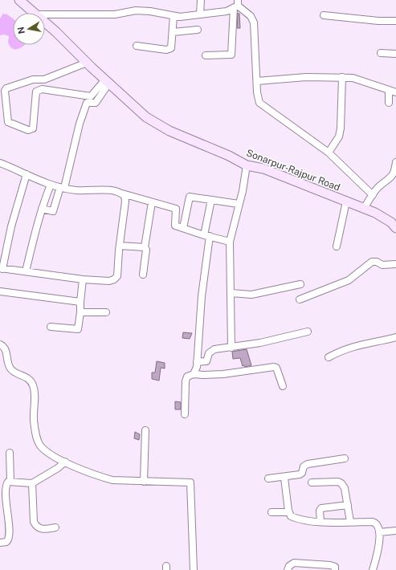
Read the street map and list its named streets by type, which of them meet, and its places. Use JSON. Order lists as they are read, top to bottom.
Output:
{
  "streets": {
    "main road": ["Sonarpur-Rajpur Road"]
  },
  "north": "left"
}
